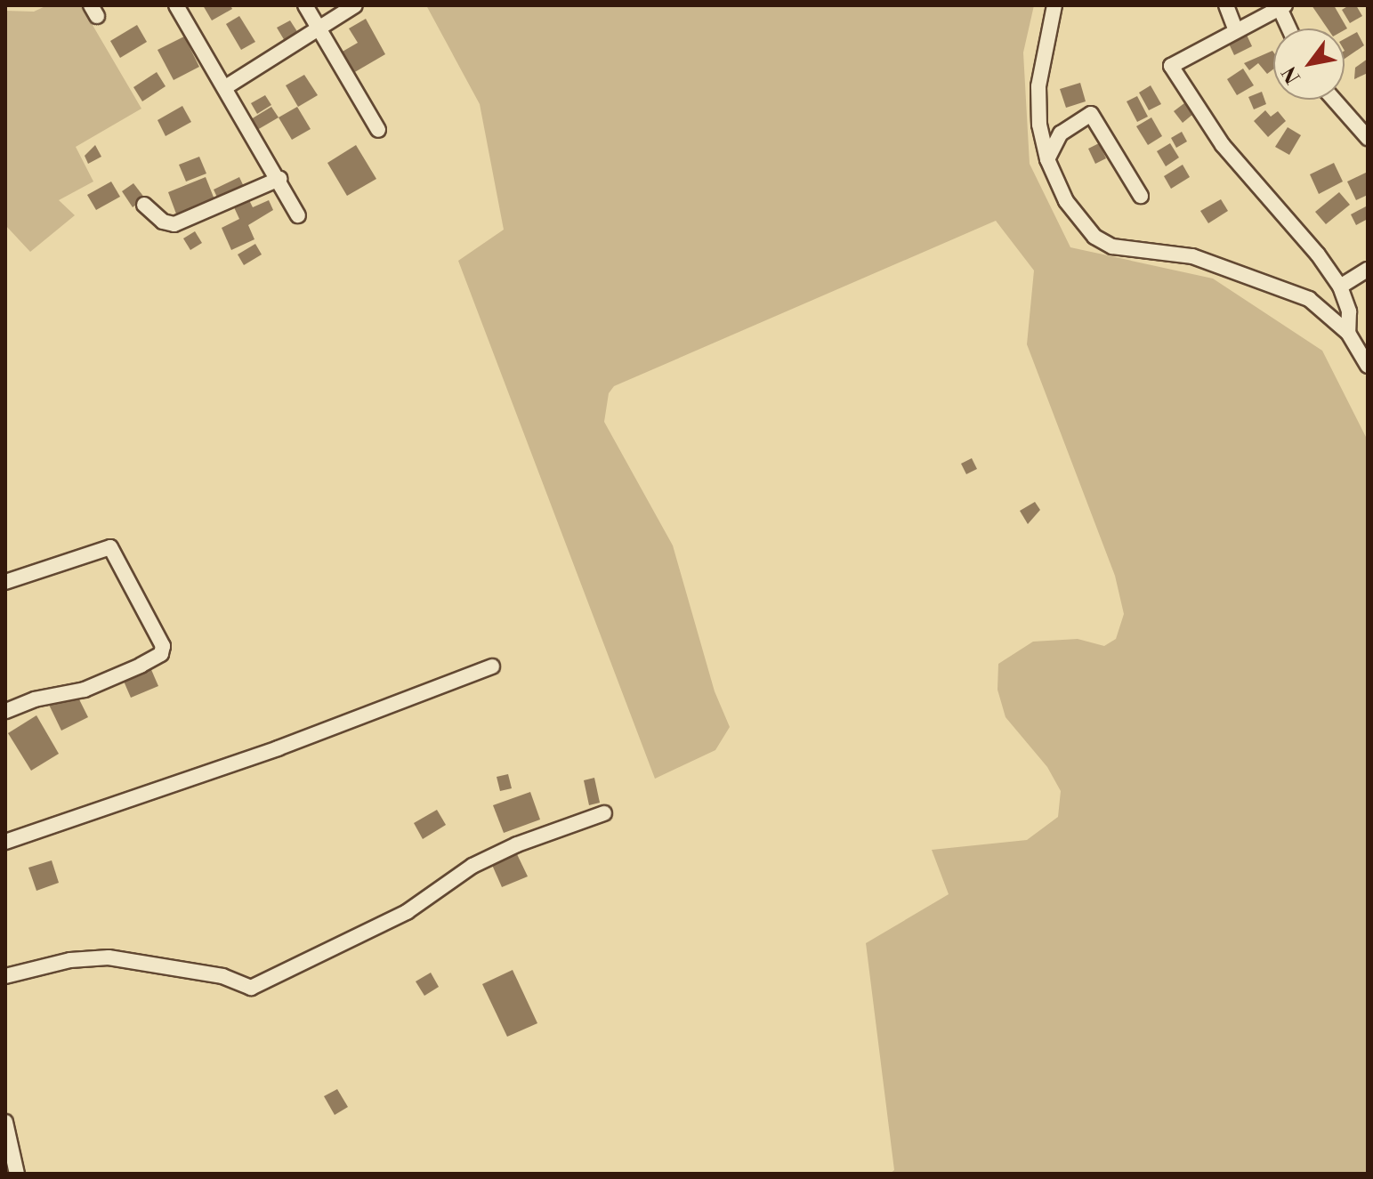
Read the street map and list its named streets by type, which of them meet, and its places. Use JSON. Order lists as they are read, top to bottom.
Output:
{
  "north": "bottom left"
}
